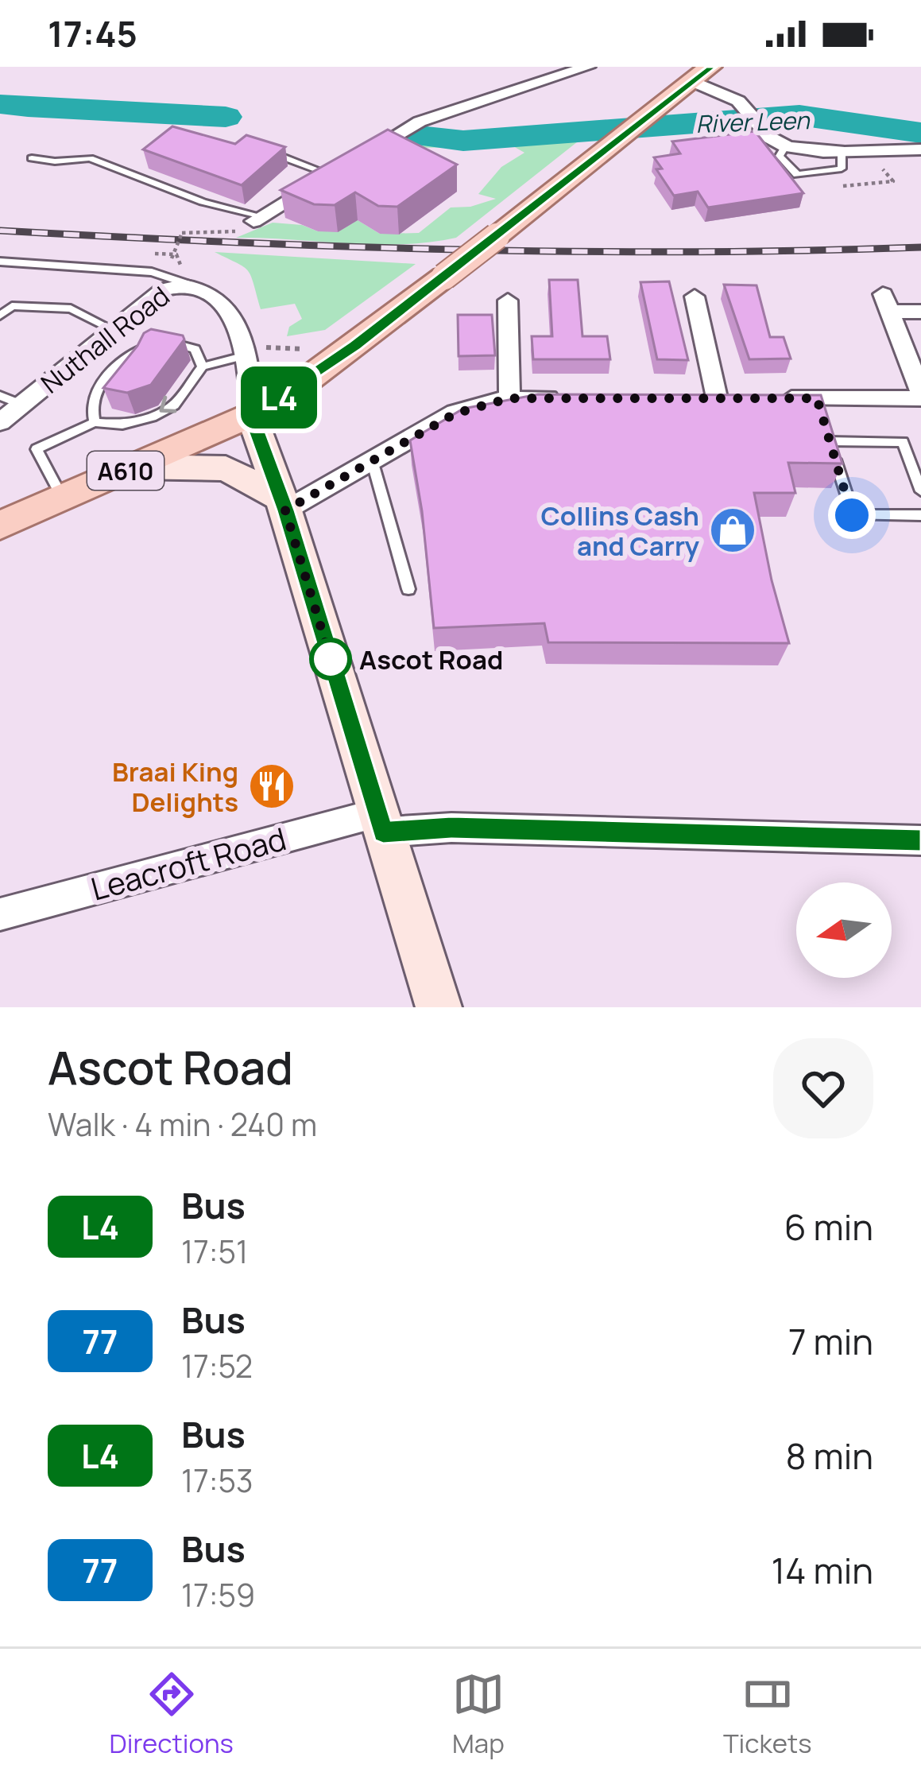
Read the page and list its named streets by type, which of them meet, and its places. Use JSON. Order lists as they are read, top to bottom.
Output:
{
  "streets": {
    "main road": ["A610"],
    "street": ["Nuthall Road", "Leacroft Road"]
  },
  "crossings": [
    ["Nuthall Road", "A610"]
  ],
  "water": ["River Leen"],
  "places": {
    "shop": ["Collins Cash and Carry"],
    "other": ["Ascot Road"],
    "restaurant": ["Braai King Delights"]
  },
  "lines": ["bus line L4"],
  "north": "left",
  "page": {
    "status": "17:45",
    "on_map": "L4",
    "heading": ["Ascot Road", "Walk · 4 min · 240 m"],
    "list": [
      {
        "mark": "L4",
        "name": "Bus",
        "note": "17:51",
        "value": "6 min"
      },
      {
        "mark": "77",
        "name": "Bus",
        "note": "17:52",
        "value": "7 min"
      },
      {
        "mark": "L4",
        "name": "Bus",
        "note": "17:53",
        "value": "8 min"
      },
      {
        "mark": "77",
        "name": "Bus",
        "note": "17:59",
        "value": "14 min"
      }
    ],
    "tabs": ["Directions", "Map", "Tickets"]
  }
}
